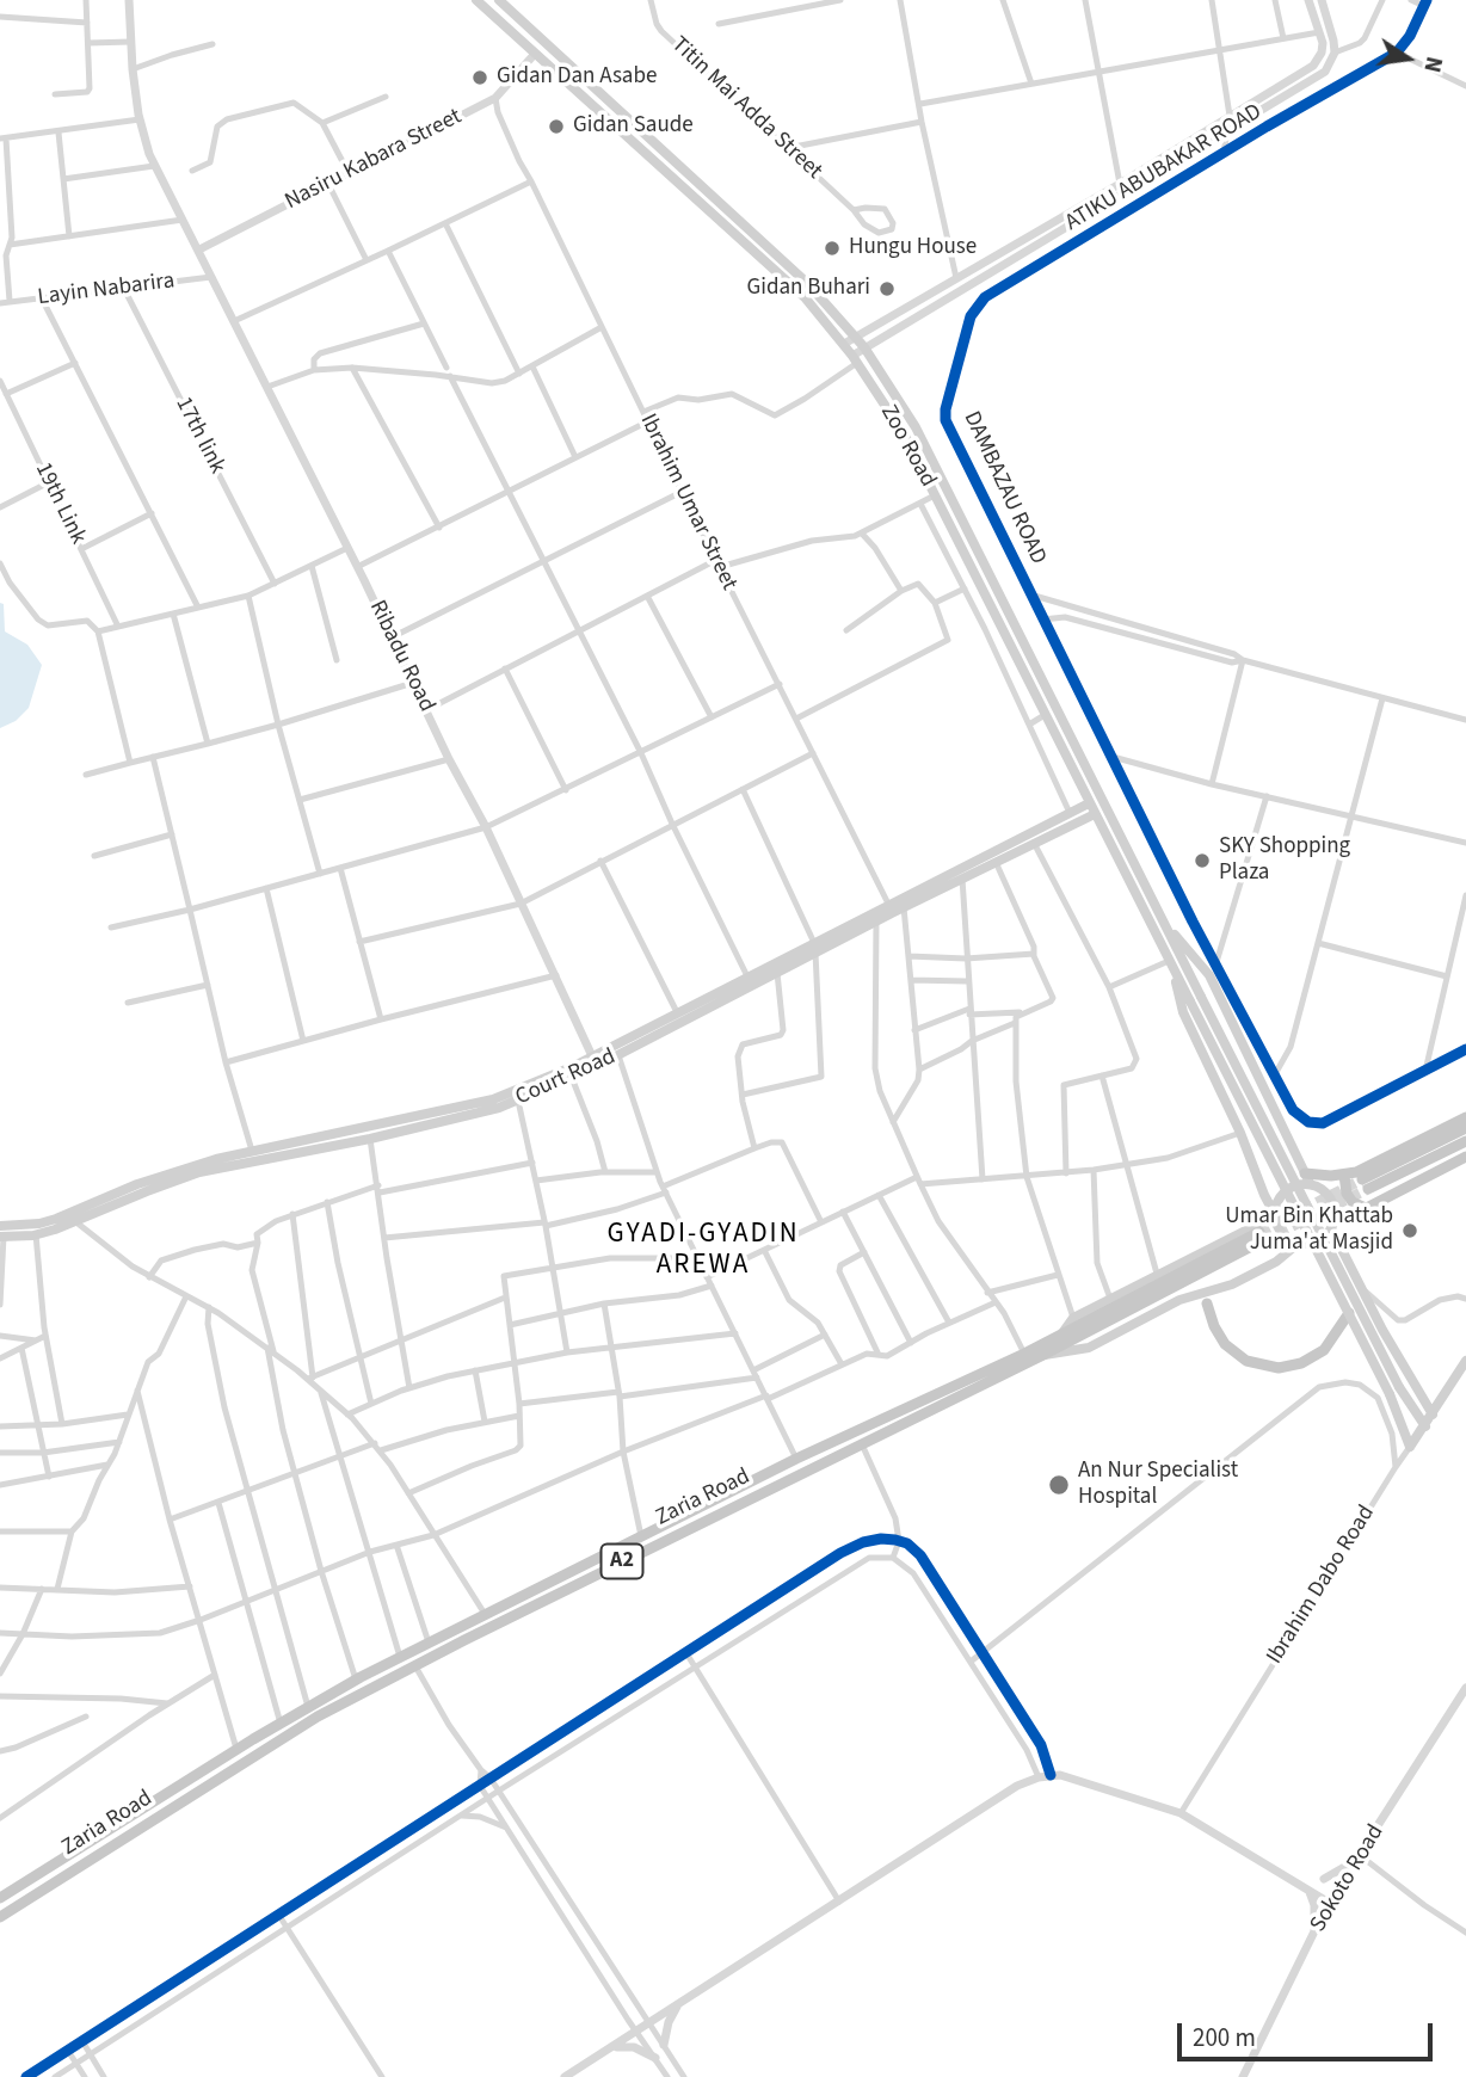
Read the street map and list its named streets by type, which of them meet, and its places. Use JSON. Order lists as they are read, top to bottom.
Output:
{
  "streets": {
    "highway": ["Zaria Road", "A2"],
    "main road": ["Zoo Road", "Court Road", "Ibrahim Dabo Road"],
    "street": [
      "Titin Mai Adda Street",
      "Nasiru Kabara Street",
      "ATIKU ABUBAKAR ROAD",
      "Layin Nabarira",
      "17th link",
      "DAMBAZAU ROAD",
      "Ibrahim Umar Street",
      "19th Link",
      "Ribadu Road",
      "Sokoto Road"
    ]
  },
  "crossings": [
    ["Nasiru Kabara Street", "Zoo Road"],
    ["Nasiru Kabara Street", "Ibrahim Umar Street"],
    ["Nasiru Kabara Street", "Ribadu Road"],
    ["ATIKU ABUBAKAR ROAD", "Zoo Road"],
    ["Layin Nabarira", "17th link"],
    ["Layin Nabarira", "Ribadu Road"],
    ["Zoo Road", "Court Road"],
    ["Ibrahim Umar Street", "Court Road"],
    ["Ribadu Road", "Court Road"]
  ],
  "districts": ["GYADI-GYADIN AREWA"],
  "places": [
    "Gidan Dan Asabe",
    "Gidan Saude",
    "Hungu House",
    "Gidan Buhari",
    "SKY Shopping Plaza",
    "Umar Bin Khattab Juma'at Masjid",
    "An Nur Specialist Hospital"
  ],
  "scale_bar": "200 m",
  "north": "right"
}
